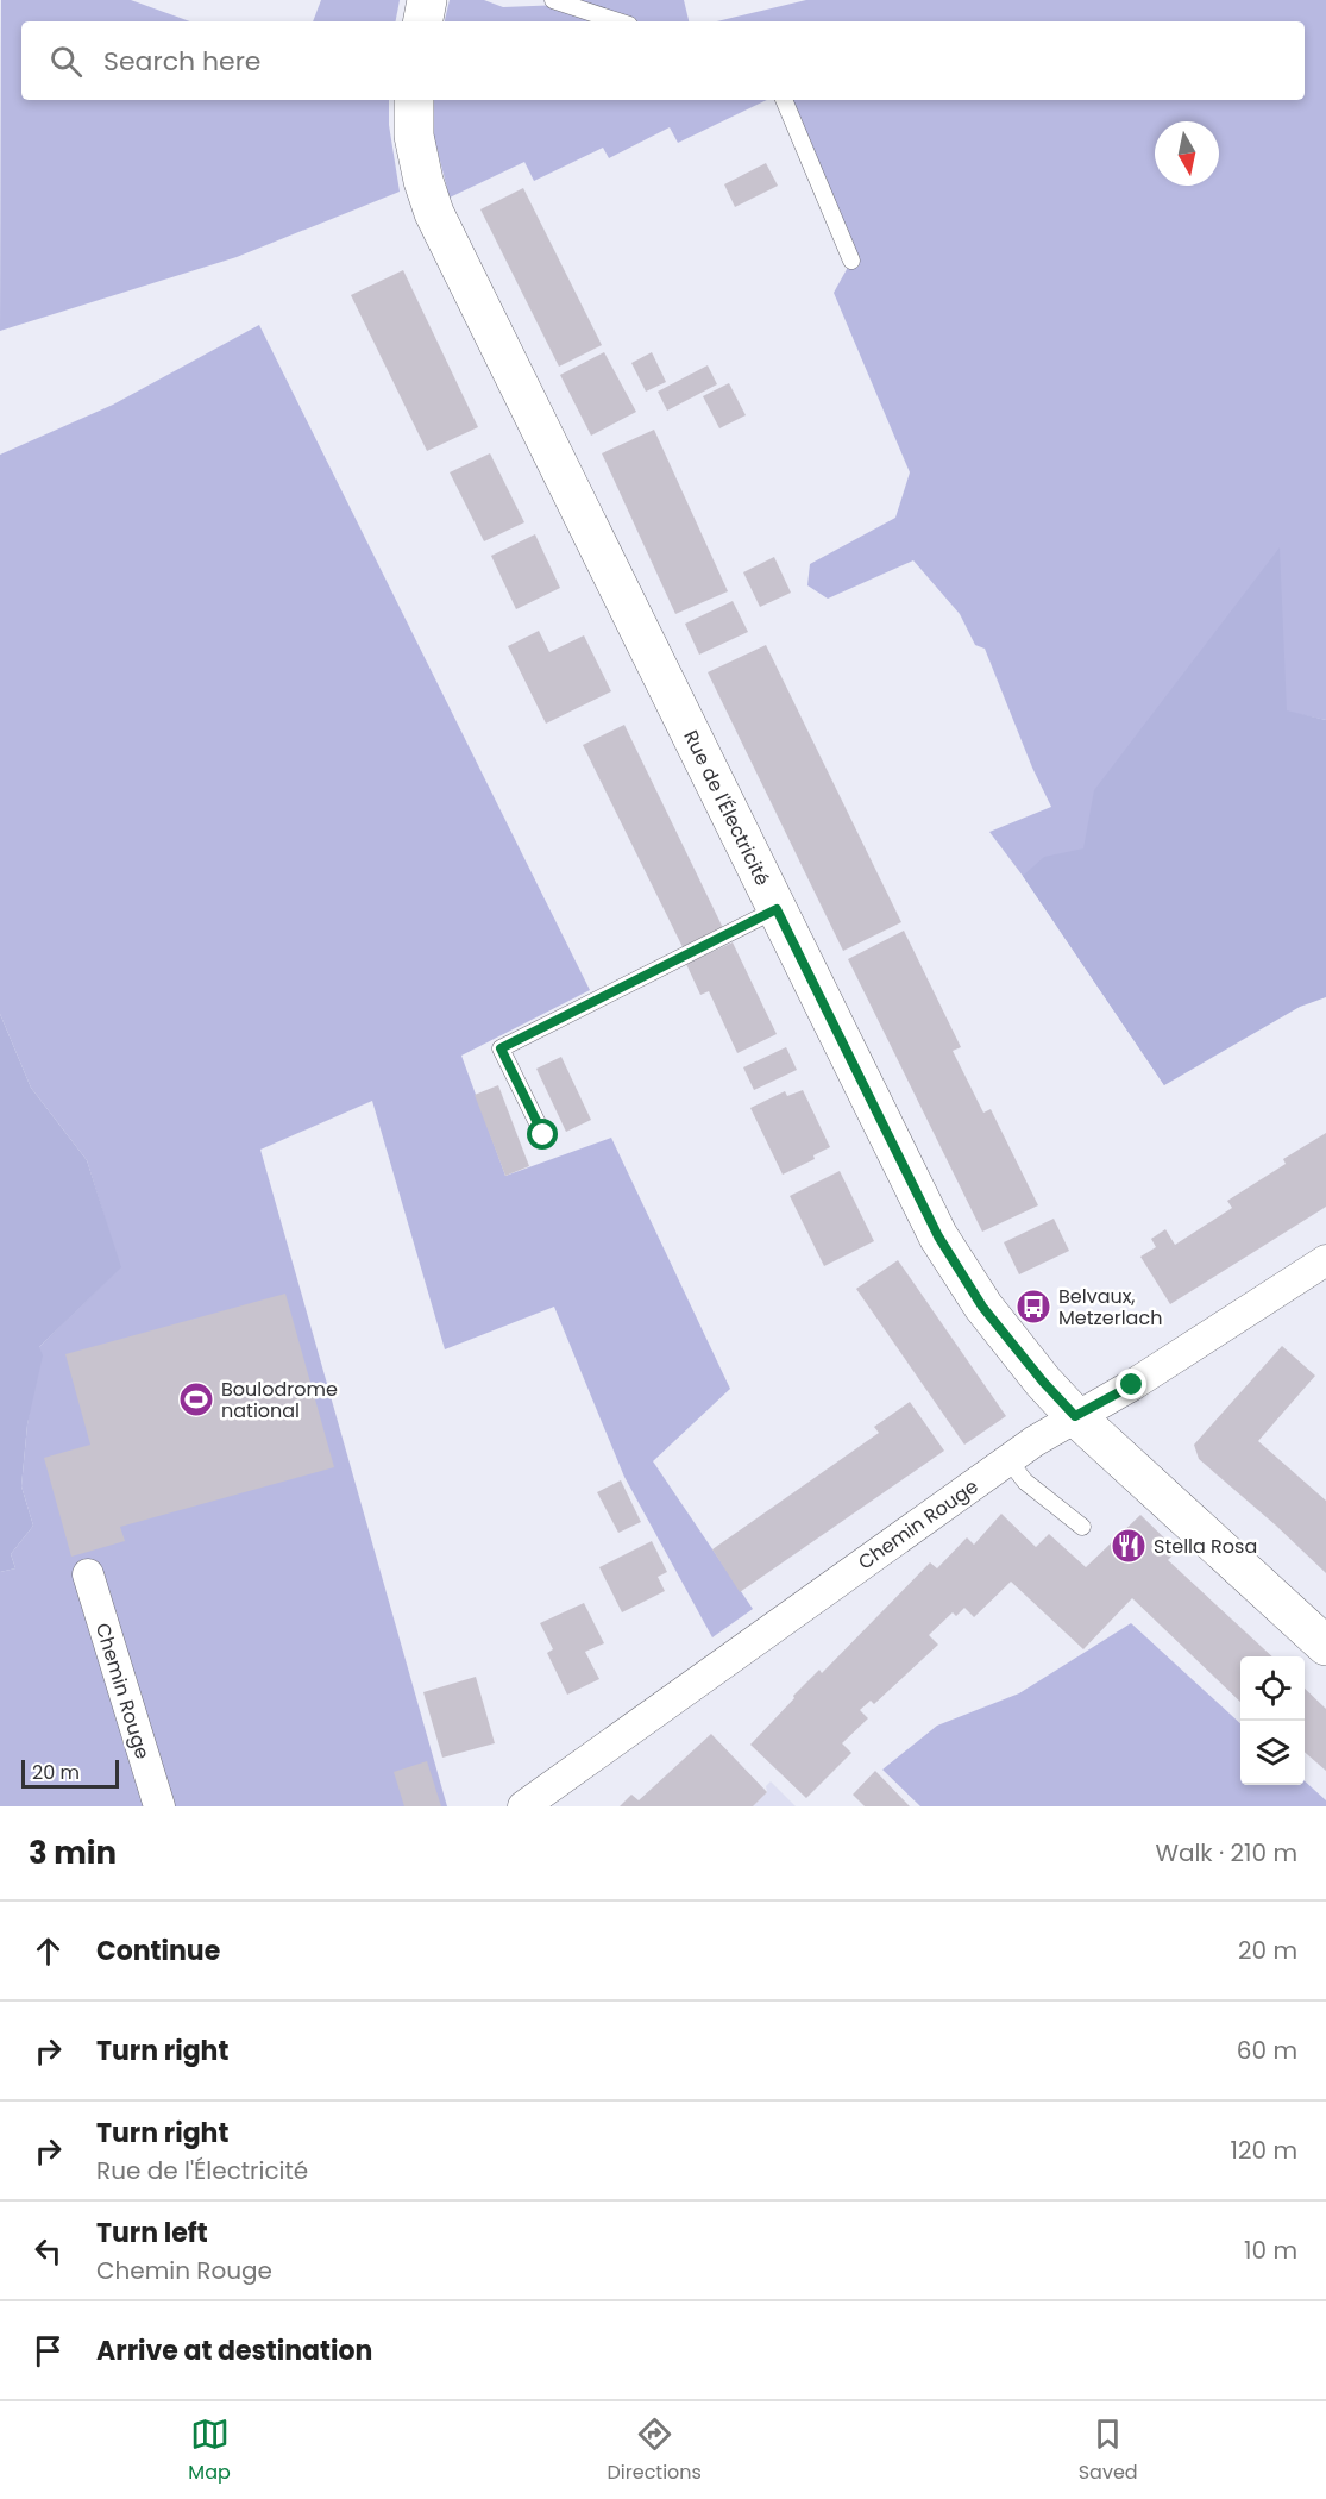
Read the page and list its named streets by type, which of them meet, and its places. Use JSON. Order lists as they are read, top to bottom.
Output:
{
  "streets": {
    "main road": ["Rue de l'Électricité"],
    "street": ["Chemin Rouge"]
  },
  "crossings": [
    ["Rue de l'Électricité", "Chemin Rouge"]
  ],
  "places": {
    "bus stop": ["Belvaux, Metzerlach"],
    "sports": ["Boulodrome national"],
    "restaurant": ["Stella Rosa"]
  },
  "scale_bar": "20 m",
  "north": "bottom",
  "page": {
    "search": "Search here",
    "scale": "20 m",
    "heading": ["3 min", "Walk · 210 m"],
    "list": [
      ["Continue", "20 m"],
      ["Turn right", "60 m"],
      ["Turn right", "Rue de l'Électricité", "120 m"],
      ["Turn left", "Chemin Rouge", "10 m"],
      "Arrive at destination"
    ],
    "nav": ["Map", "Directions", "Saved"]
  }
}
